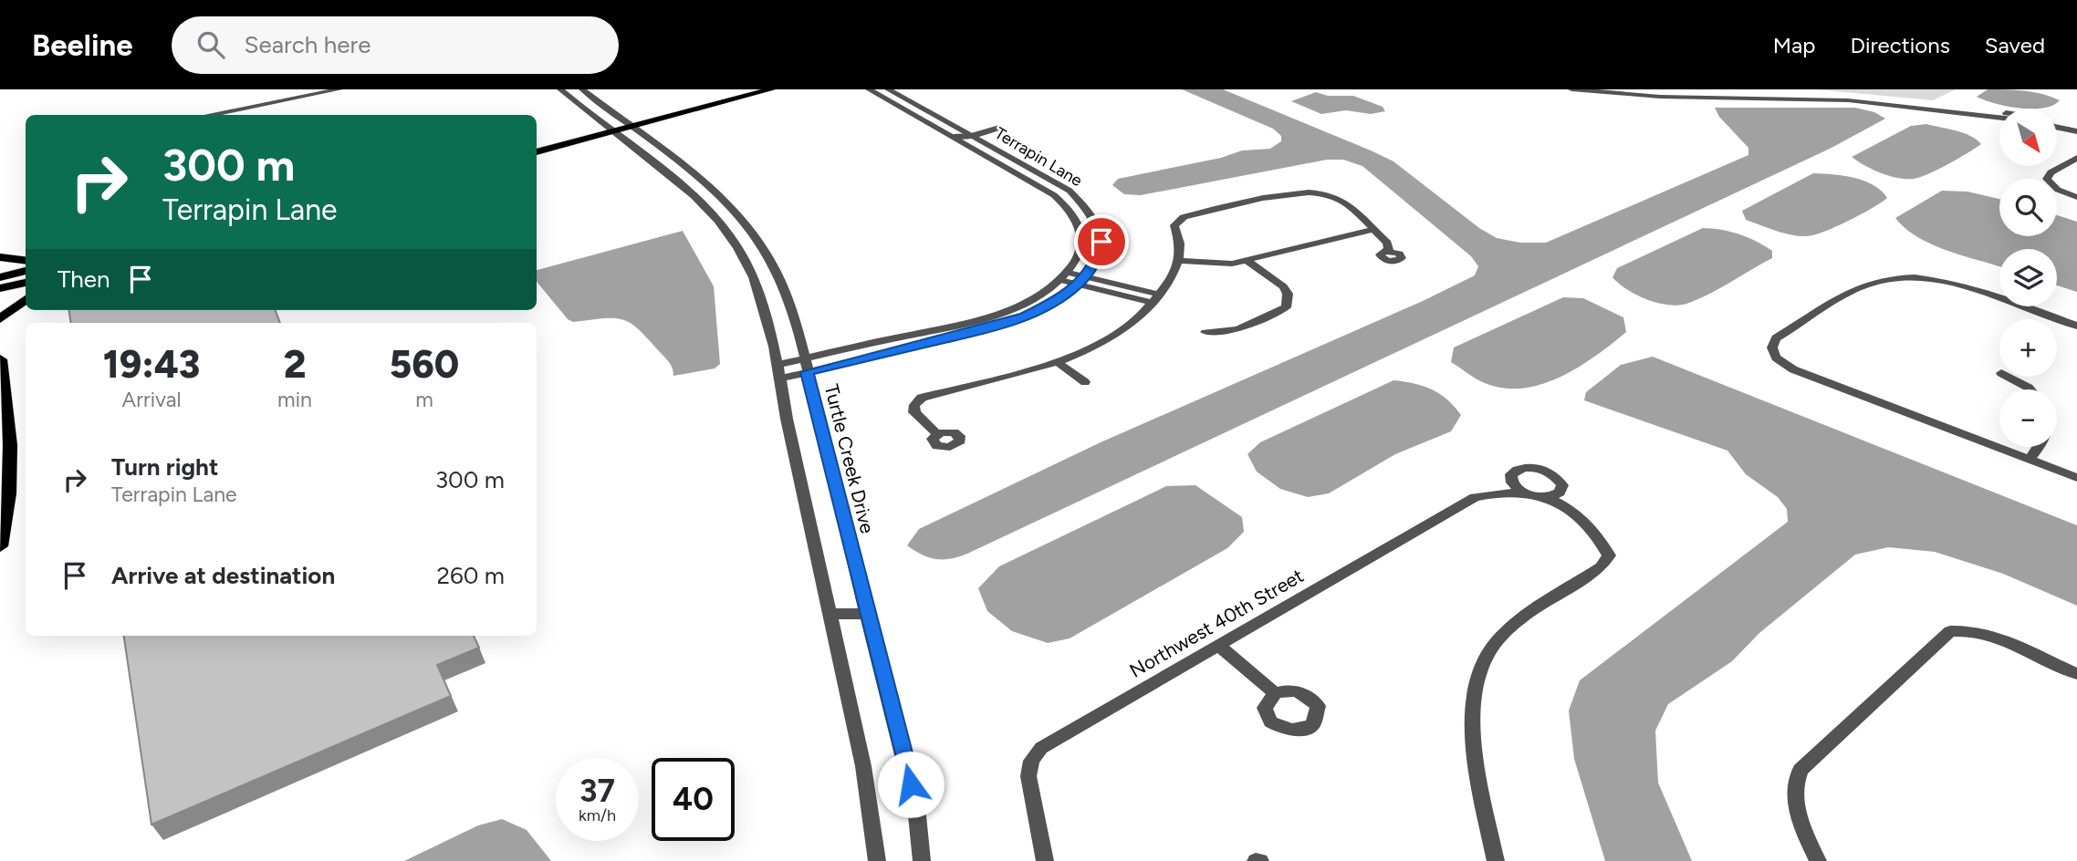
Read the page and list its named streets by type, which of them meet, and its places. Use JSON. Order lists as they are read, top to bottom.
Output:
{
  "streets": {
    "street": ["Terrapin Lane", "Turtle Creek Drive", "Northwest 40th Street"]
  },
  "crossings": [
    ["Terrapin Lane", "Turtle Creek Drive"]
  ],
  "north": "bottom right",
  "page": {
    "header": "Beeline",
    "search": "Search here",
    "nav": ["Map", "Directions", "Saved"],
    "map_buttons": ["+", "−"],
    "turn": ["300 m", "Terrapin Lane"],
    "then": "Then",
    "eta": [
      "19:43",
      "Arrival",
      "2",
      "min",
      "560",
      "m"
    ],
    "list": [
      {
        "name": "Turn right",
        "note": "Terrapin Lane",
        "value": "300 m"
      },
      {
        "name": "Arrive at destination",
        "value": "260 m"
      }
    ],
    "speed": "37 km/h",
    "limit": "40"
  }
}
